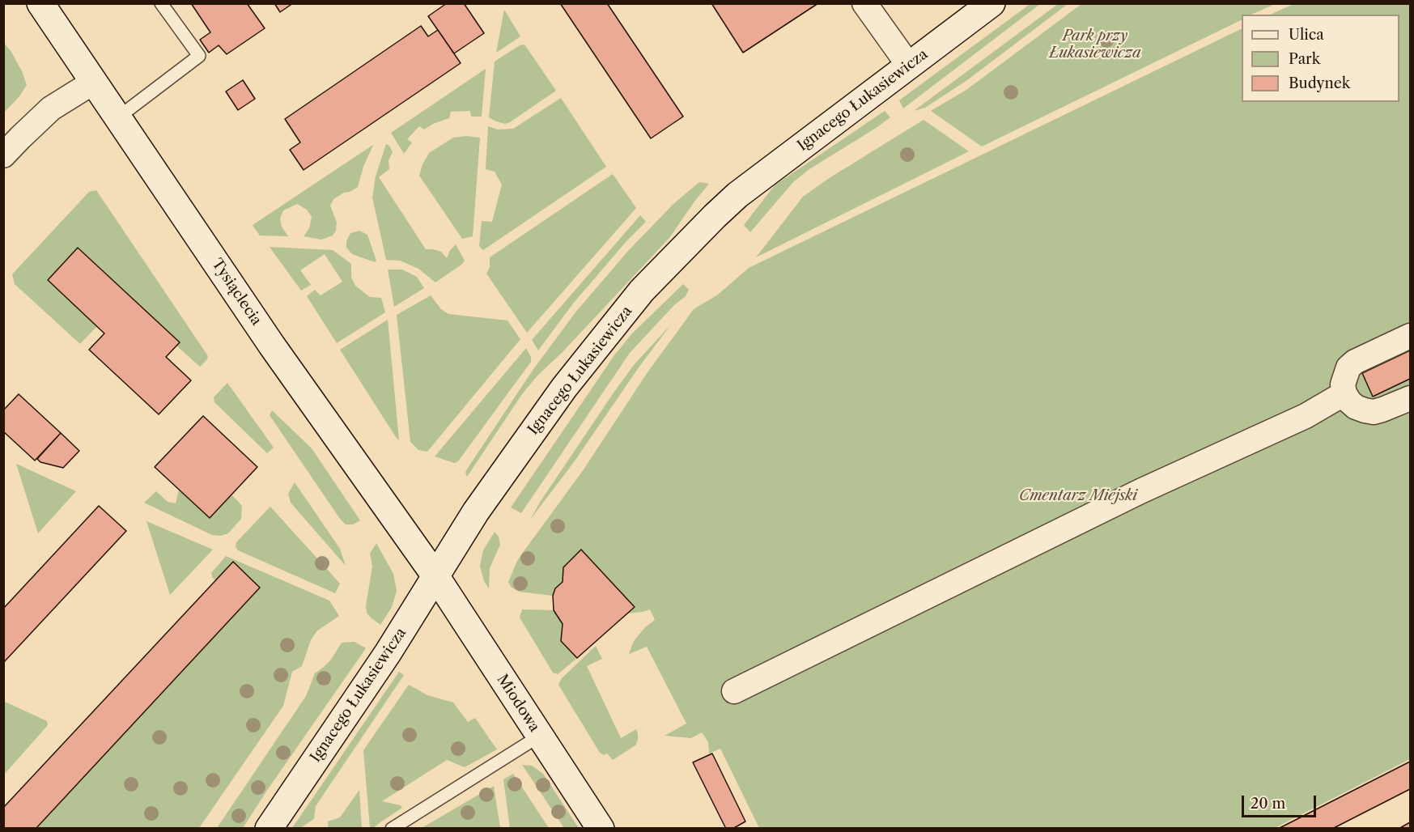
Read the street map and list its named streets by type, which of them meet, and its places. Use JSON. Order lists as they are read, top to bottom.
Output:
{
  "streets": {
    "street": ["Ignacego Łukasiewicza", "Tysiąclecia", "Miodowa"]
  },
  "crossings": [
    ["Ignacego Łukasiewicza", "Tysiąclecia"],
    ["Ignacego Łukasiewicza", "Miodowa"],
    ["Tysiąclecia", "Miodowa"]
  ],
  "parks": ["Park przy Łukasiewicza", "Cmentarz Miejski"],
  "legend": ["Ulica", "Park", "Budynek"],
  "scale_bar": "20 m"
}
